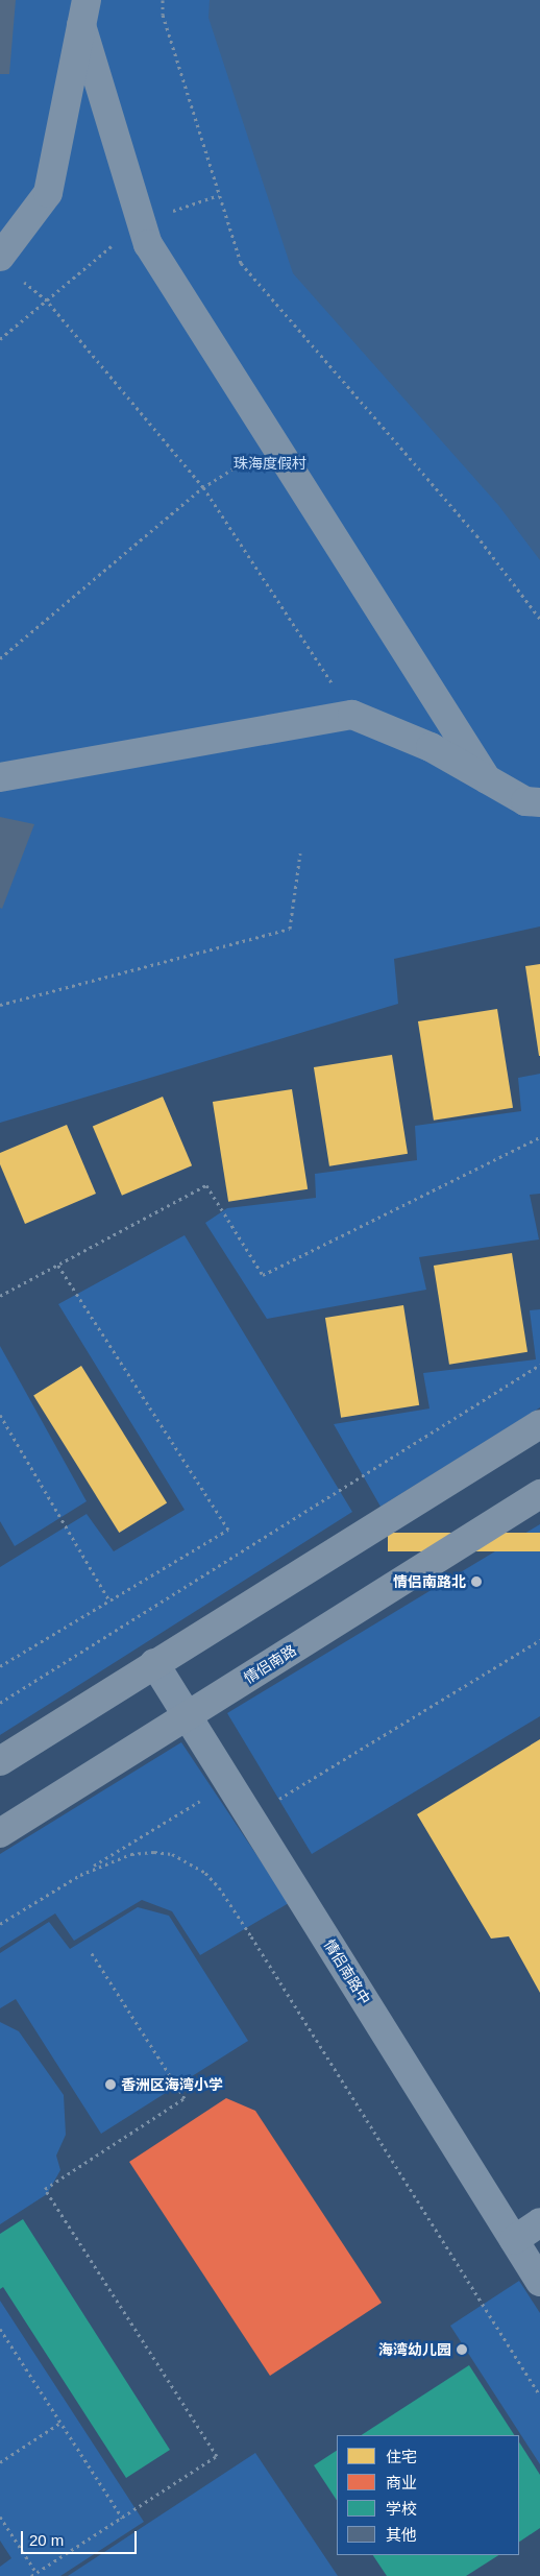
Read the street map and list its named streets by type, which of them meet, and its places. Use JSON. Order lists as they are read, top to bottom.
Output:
{
  "streets": {
    "highway": ["情侣南路"],
    "street": ["情侣南路中"]
  },
  "crossings": [
    ["情侣南路", "情侣南路中"]
  ],
  "parks": ["珠海度假村"],
  "places": ["情侣南路北", "香洲区海湾小学", "海湾幼儿园"],
  "legend": [
    "住宅",
    "商业",
    "学校",
    "其他"
  ],
  "scale_bar": "20 m"
}
